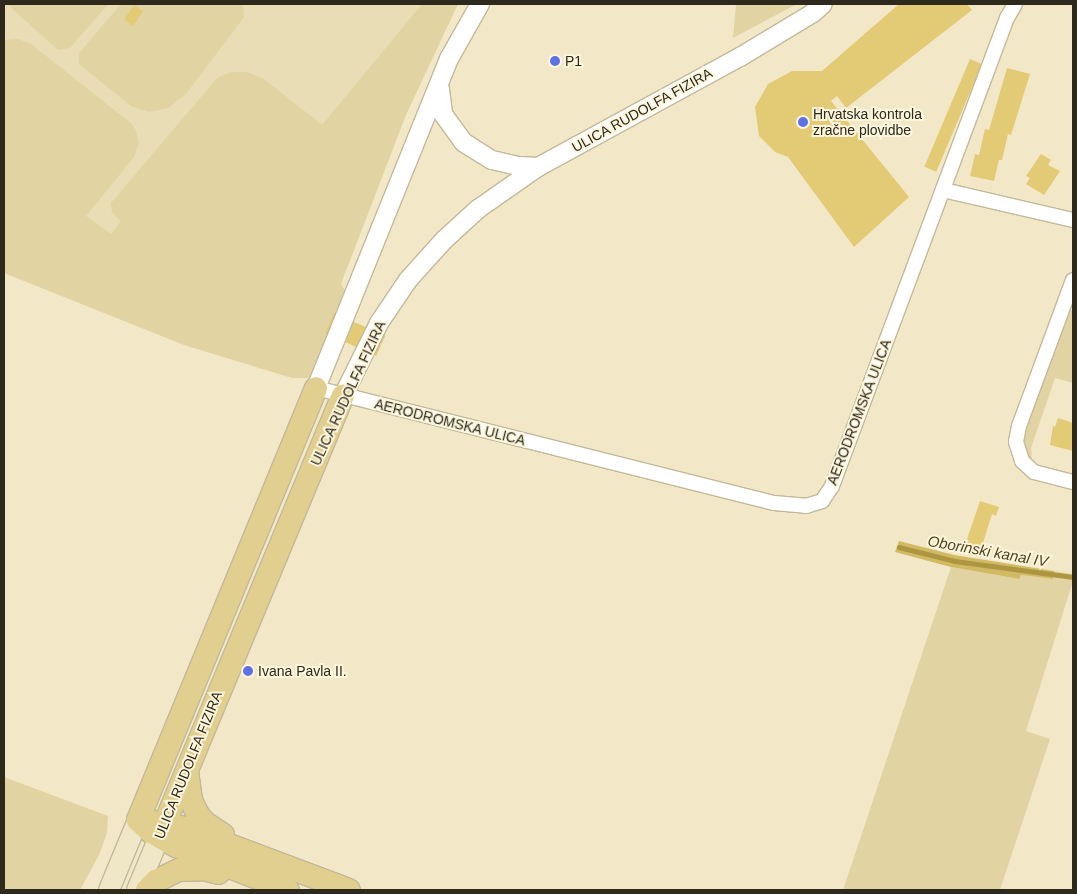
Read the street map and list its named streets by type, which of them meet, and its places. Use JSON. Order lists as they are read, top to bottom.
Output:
{
  "streets": {
    "main road": ["ULICA RUDOLFA FIZIRA"],
    "street": ["AERODROMSKA ULICA"]
  },
  "crossings": [
    ["ULICA RUDOLFA FIZIRA", "AERODROMSKA ULICA"]
  ],
  "water": ["Oborinski kanal IV"],
  "places": ["P1", "Hrvatska kontrola zračne plovidbe", "Ivana Pavla II."]
}
